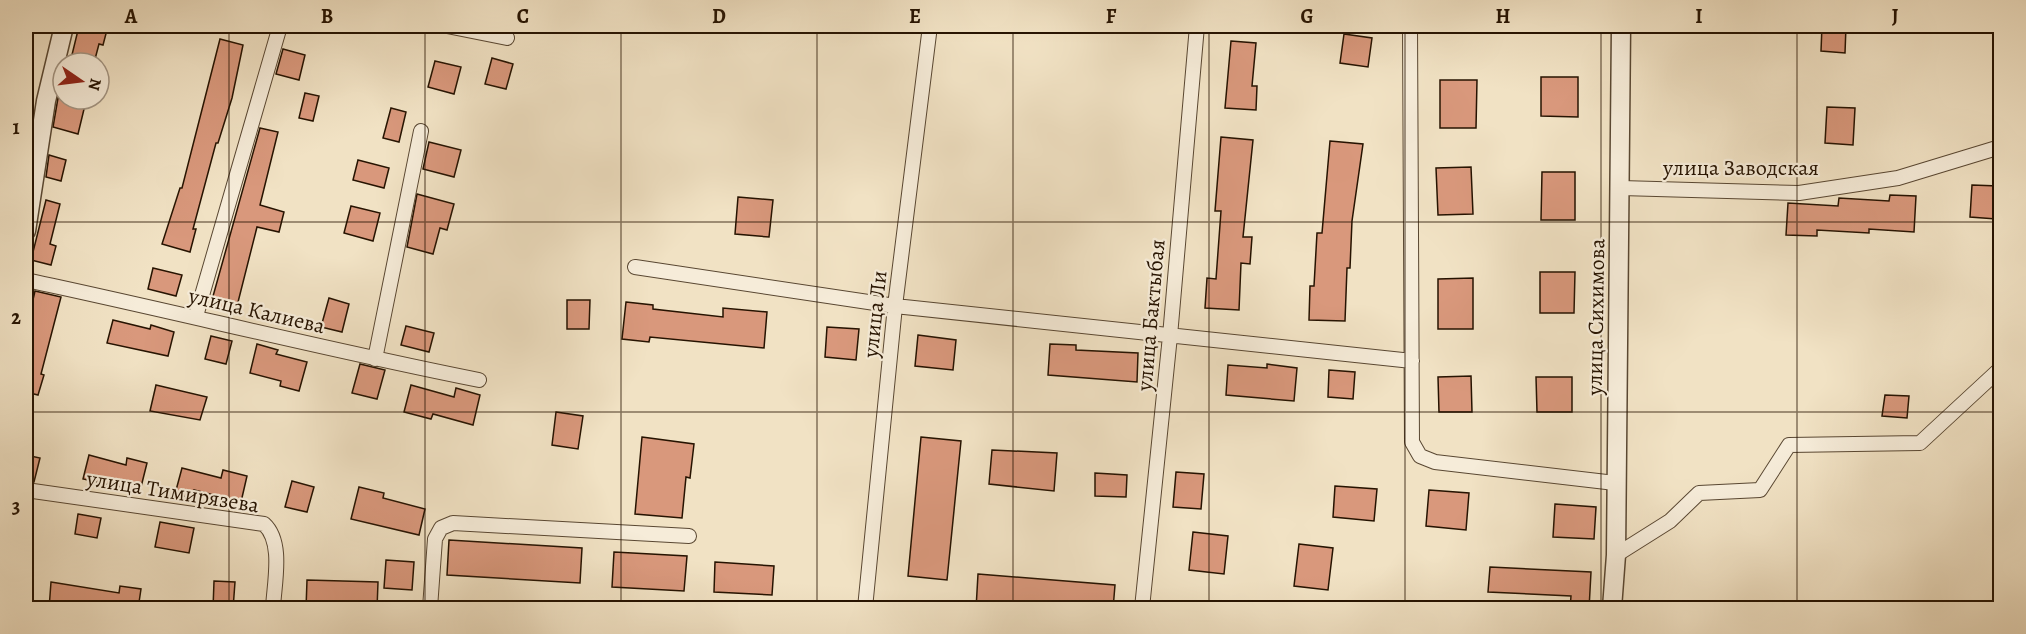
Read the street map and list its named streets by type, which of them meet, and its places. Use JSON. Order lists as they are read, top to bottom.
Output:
{
  "streets": {
    "street": [
      "улица Заводская",
      "улица Калиева",
      "улица Ли",
      "улица Бактыбая",
      "улица Сихимова",
      "улица Тимирязева"
    ]
  },
  "crossings": [
    ["улица Заводская", "улица Сихимова"]
  ],
  "north": "right",
  "grid": {
    "columns": [
      "A",
      "B",
      "C",
      "D",
      "E",
      "F",
      "G",
      "H",
      "I",
      "J"
    ],
    "rows": ["1", "2", "3"]
  }
}
